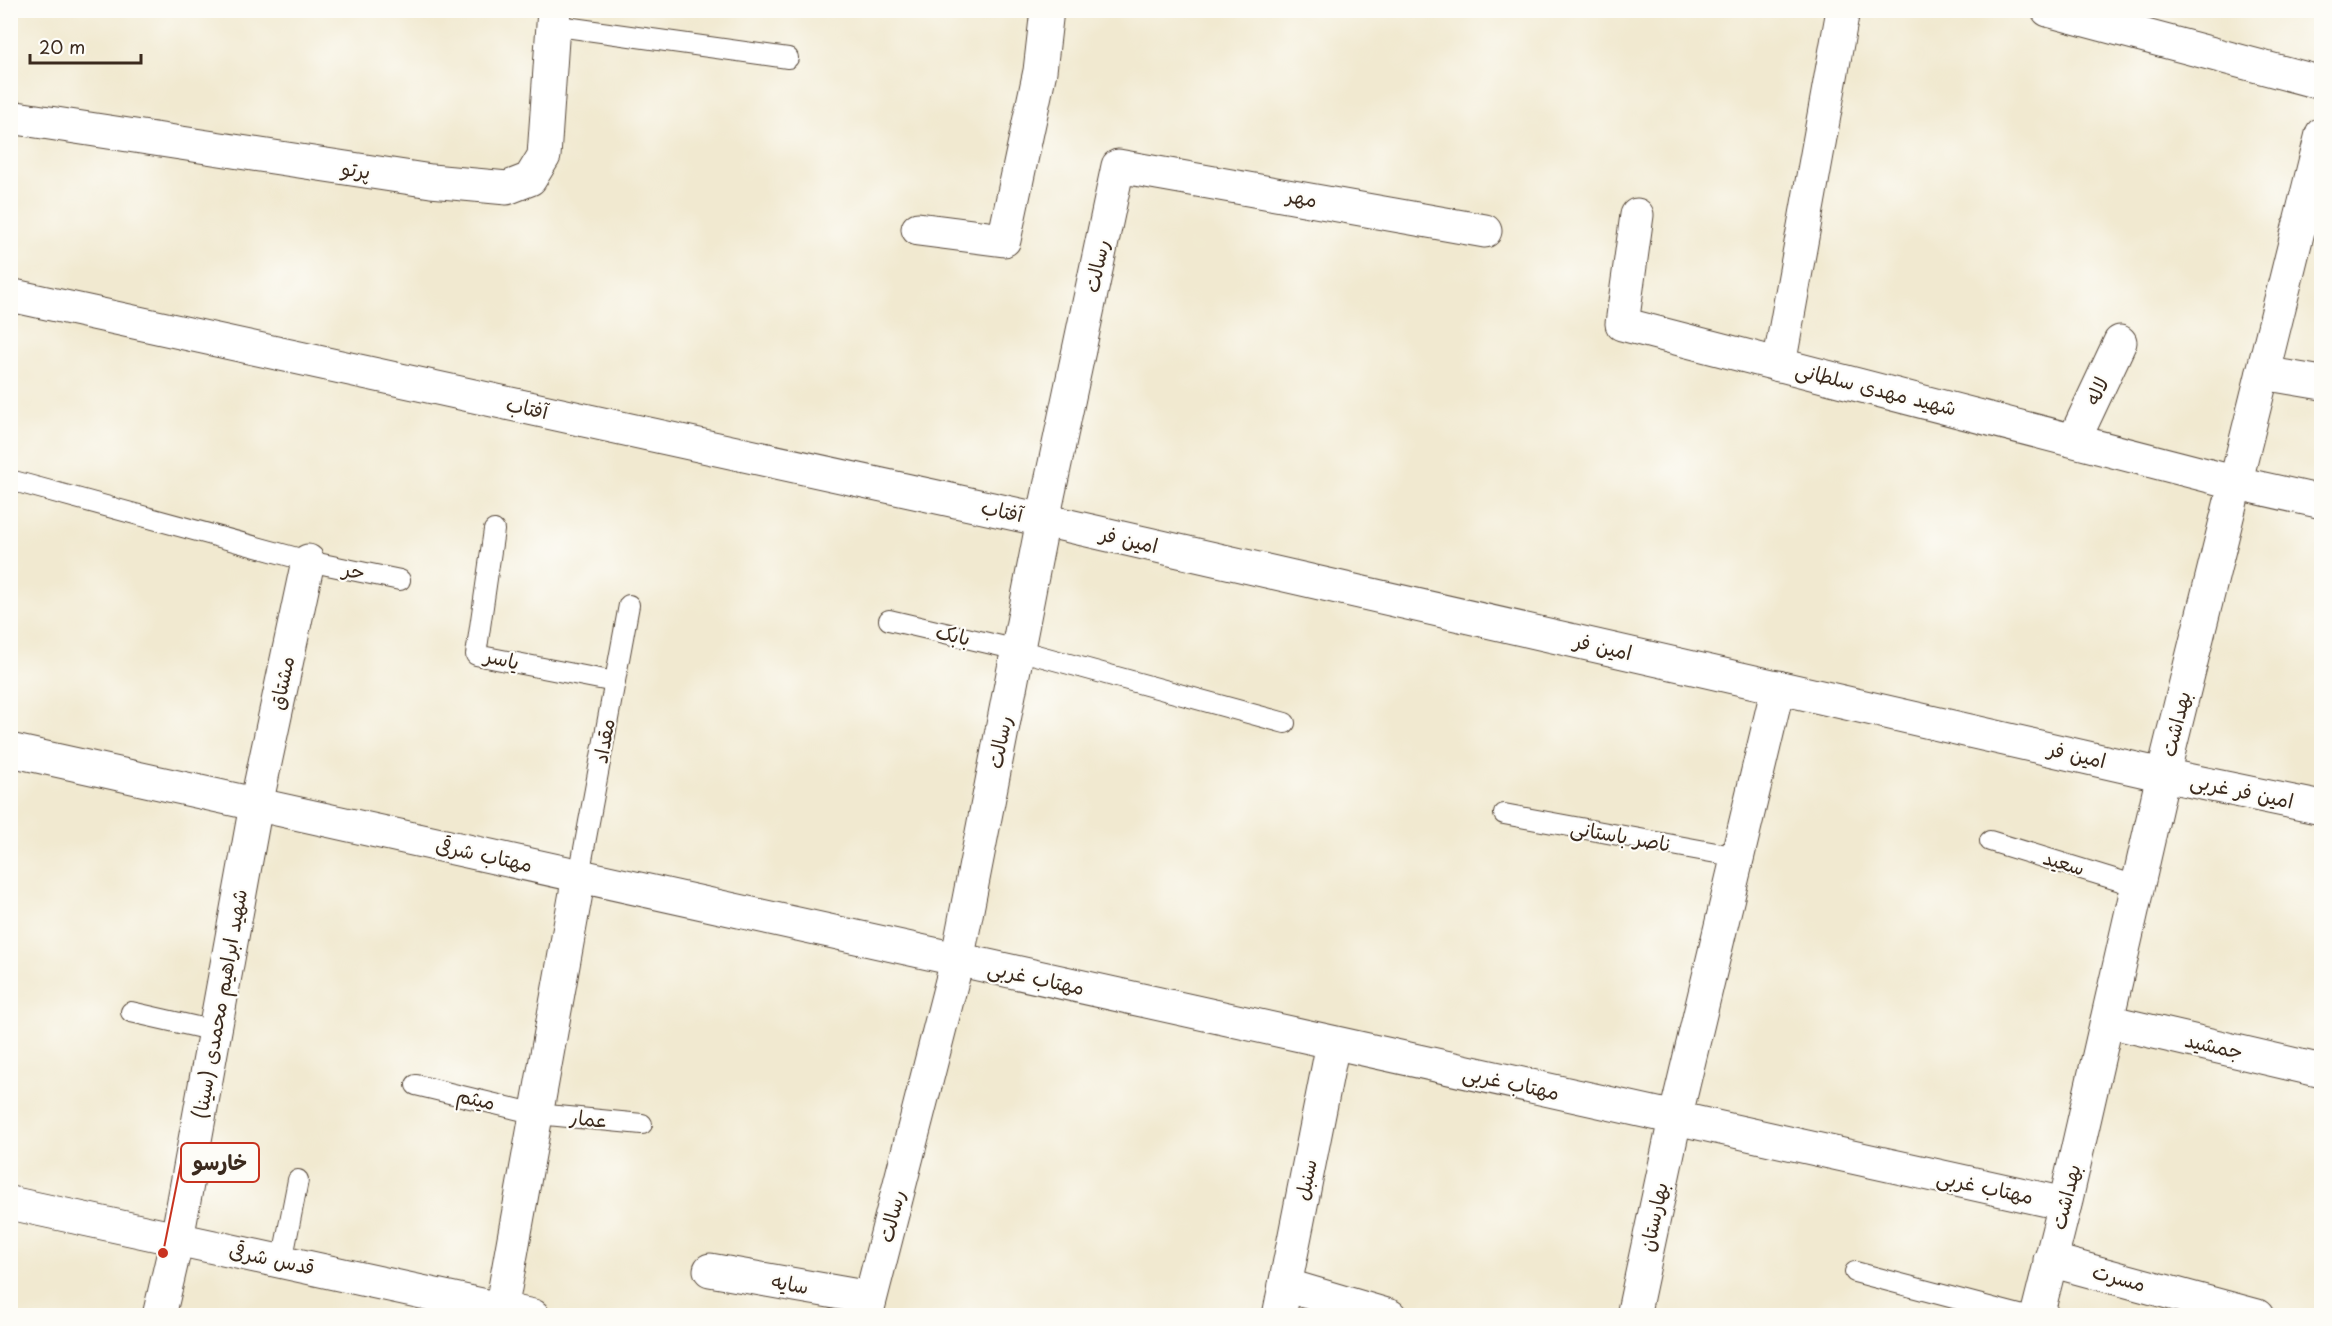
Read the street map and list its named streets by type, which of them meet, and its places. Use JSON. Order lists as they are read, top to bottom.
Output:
{
  "streets": {
    "street": [
      "پرتو",
      "مهر",
      "رسالت",
      "شهید مهدی سلطانی",
      "لاله",
      "آفتاب",
      "امین فر",
      "مشتاق",
      "بهداشت",
      "امین فر غربی",
      "مهتاب شرقی",
      "مهتاب غربی",
      "شهید ابراهیم محمدی (سینا)",
      "جمشید",
      "سنبل",
      "بهارستان",
      "قدس شرقی",
      "مسرت",
      "سایه"
    ],
    "lane": [
      "حر",
      "بابک",
      "یاسر",
      "مقداد",
      "ناصر باستانی",
      "سعید",
      "میثم",
      "عمار"
    ]
  },
  "crossings": [
    ["مهر", "رسالت"],
    ["رسالت", "آفتاب"],
    ["رسالت", "امین فر"],
    ["رسالت", "بابک"],
    ["رسالت", "مهتاب شرقی"],
    ["رسالت", "مهتاب غربی"],
    ["رسالت", "سایه"],
    ["شهید مهدی سلطانی", "لاله"],
    ["شهید مهدی سلطانی", "بهداشت"],
    ["آفتاب", "امین فر"],
    ["امین فر", "بهداشت"],
    ["امین فر", "امین فر غربی"],
    ["امین فر", "بهارستان"],
    ["حر", "مشتاق"],
    ["یاسر", "مقداد"],
    ["مشتاق", "مهتاب شرقی"],
    ["مشتاق", "شهید ابراهیم محمدی (سینا)"],
    ["بهداشت", "امین فر غربی"],
    ["بهداشت", "سعید"],
    ["بهداشت", "مهتاب غربی"],
    ["بهداشت", "جمشید"],
    ["بهداشت", "مسرت"],
    ["مقداد", "مهتاب شرقی"],
    ["ناصر باستانی", "بهارستان"],
    ["مهتاب شرقی", "مهتاب غربی"],
    ["مهتاب شرقی", "شهید ابراهیم محمدی (سینا)"],
    ["مهتاب غربی", "سنبل"],
    ["مهتاب غربی", "بهارستان"],
    ["شهید ابراهیم محمدی (سینا)", "قدس شرقی"],
    ["میثم", "عمار"]
  ],
  "places": ["خارسو"],
  "scale_bar": "20 m"
}
